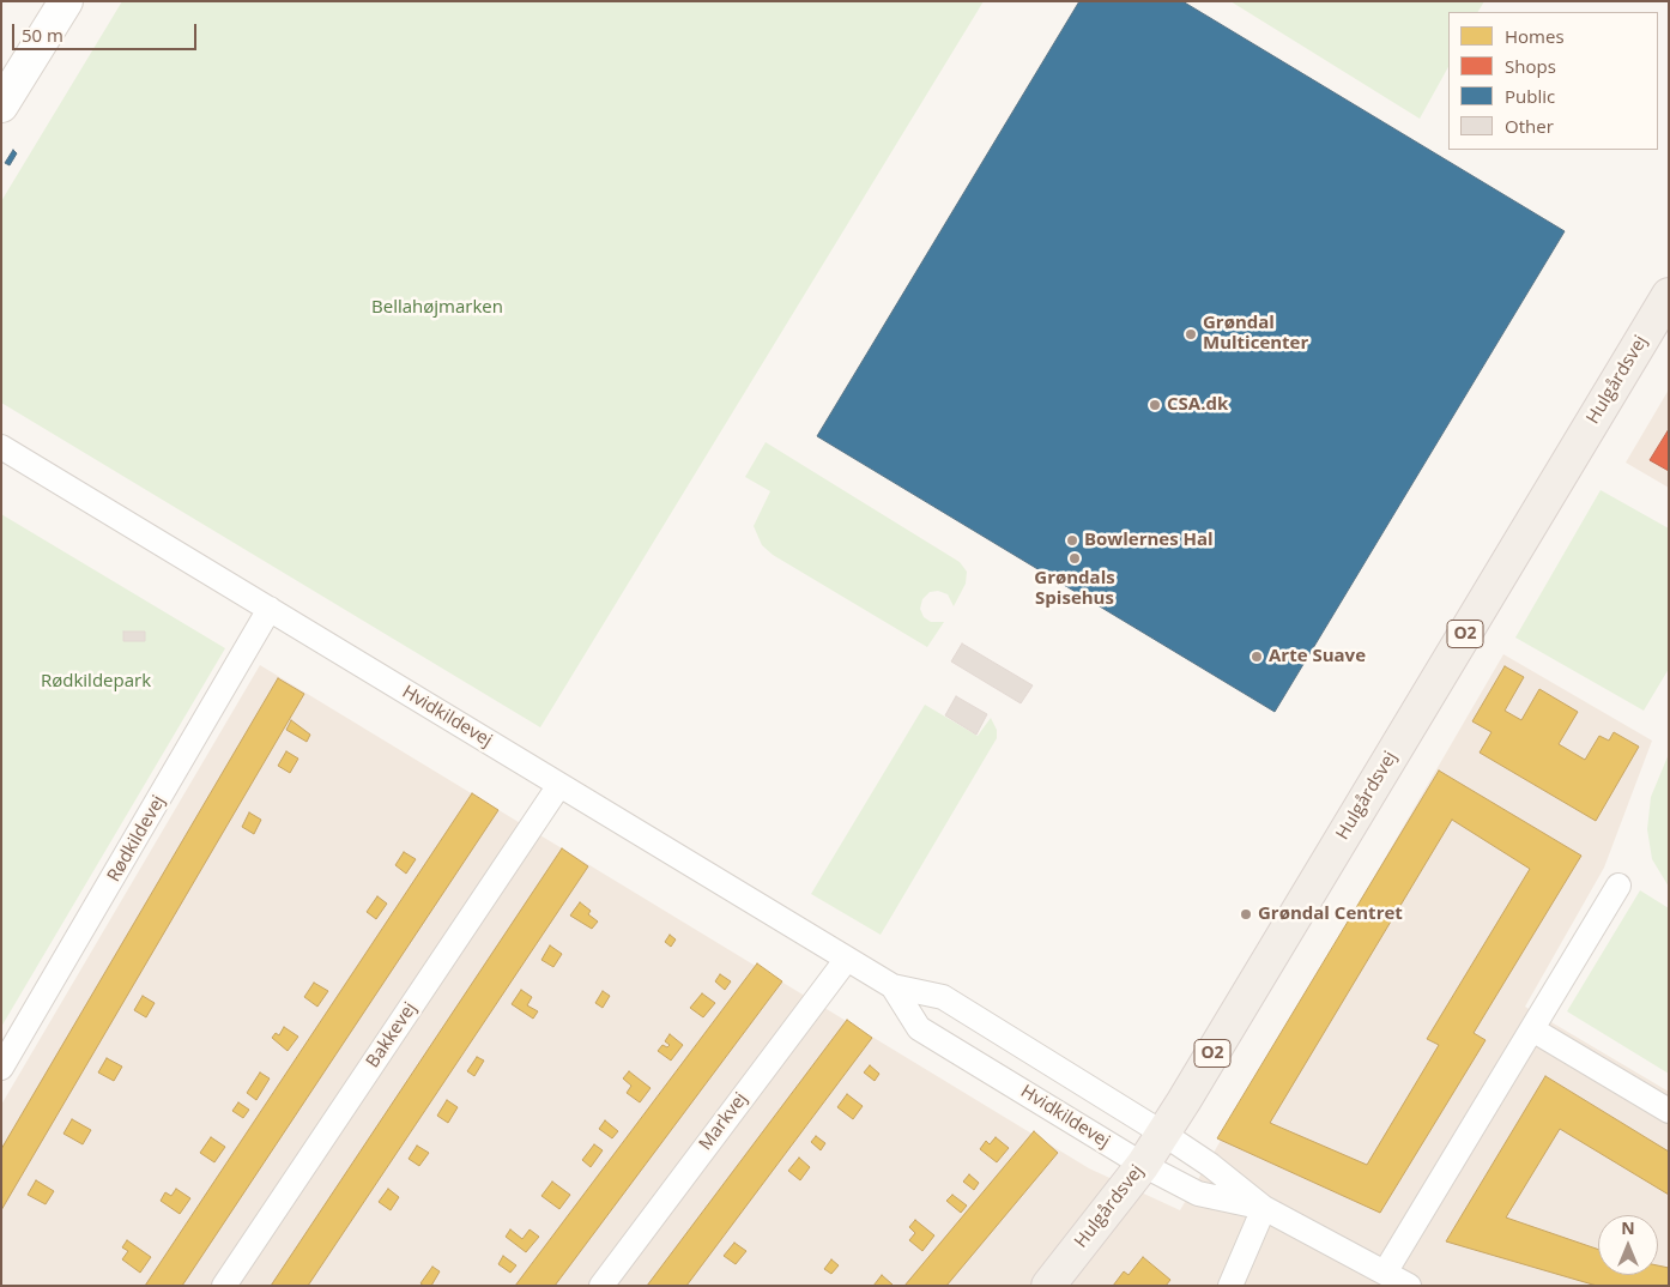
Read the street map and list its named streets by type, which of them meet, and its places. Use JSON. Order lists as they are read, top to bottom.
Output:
{
  "streets": {
    "main road": ["Hulgårdsvej", "O2"],
    "street": [
      "Hvidkildevej",
      "Rødkildevej",
      "Bakkevej",
      "Markvej"
    ]
  },
  "crossings": [
    ["Hulgårdsvej", "Hvidkildevej"],
    ["Hvidkildevej", "Rødkildevej"],
    ["Hvidkildevej", "Bakkevej"],
    ["Hvidkildevej", "Markvej"]
  ],
  "parks": ["Bellahøjmarken", "Rødkildepark"],
  "places": [
    "Grøndal Multicenter",
    "CSA.dk",
    "Bowlernes Hal",
    "Grøndals Spisehus",
    "Arte Suave",
    "Grøndal Centret"
  ],
  "legend": [
    "Homes",
    "Shops",
    "Public",
    "Other"
  ],
  "scale_bar": "50 m",
  "north": "top"
}
